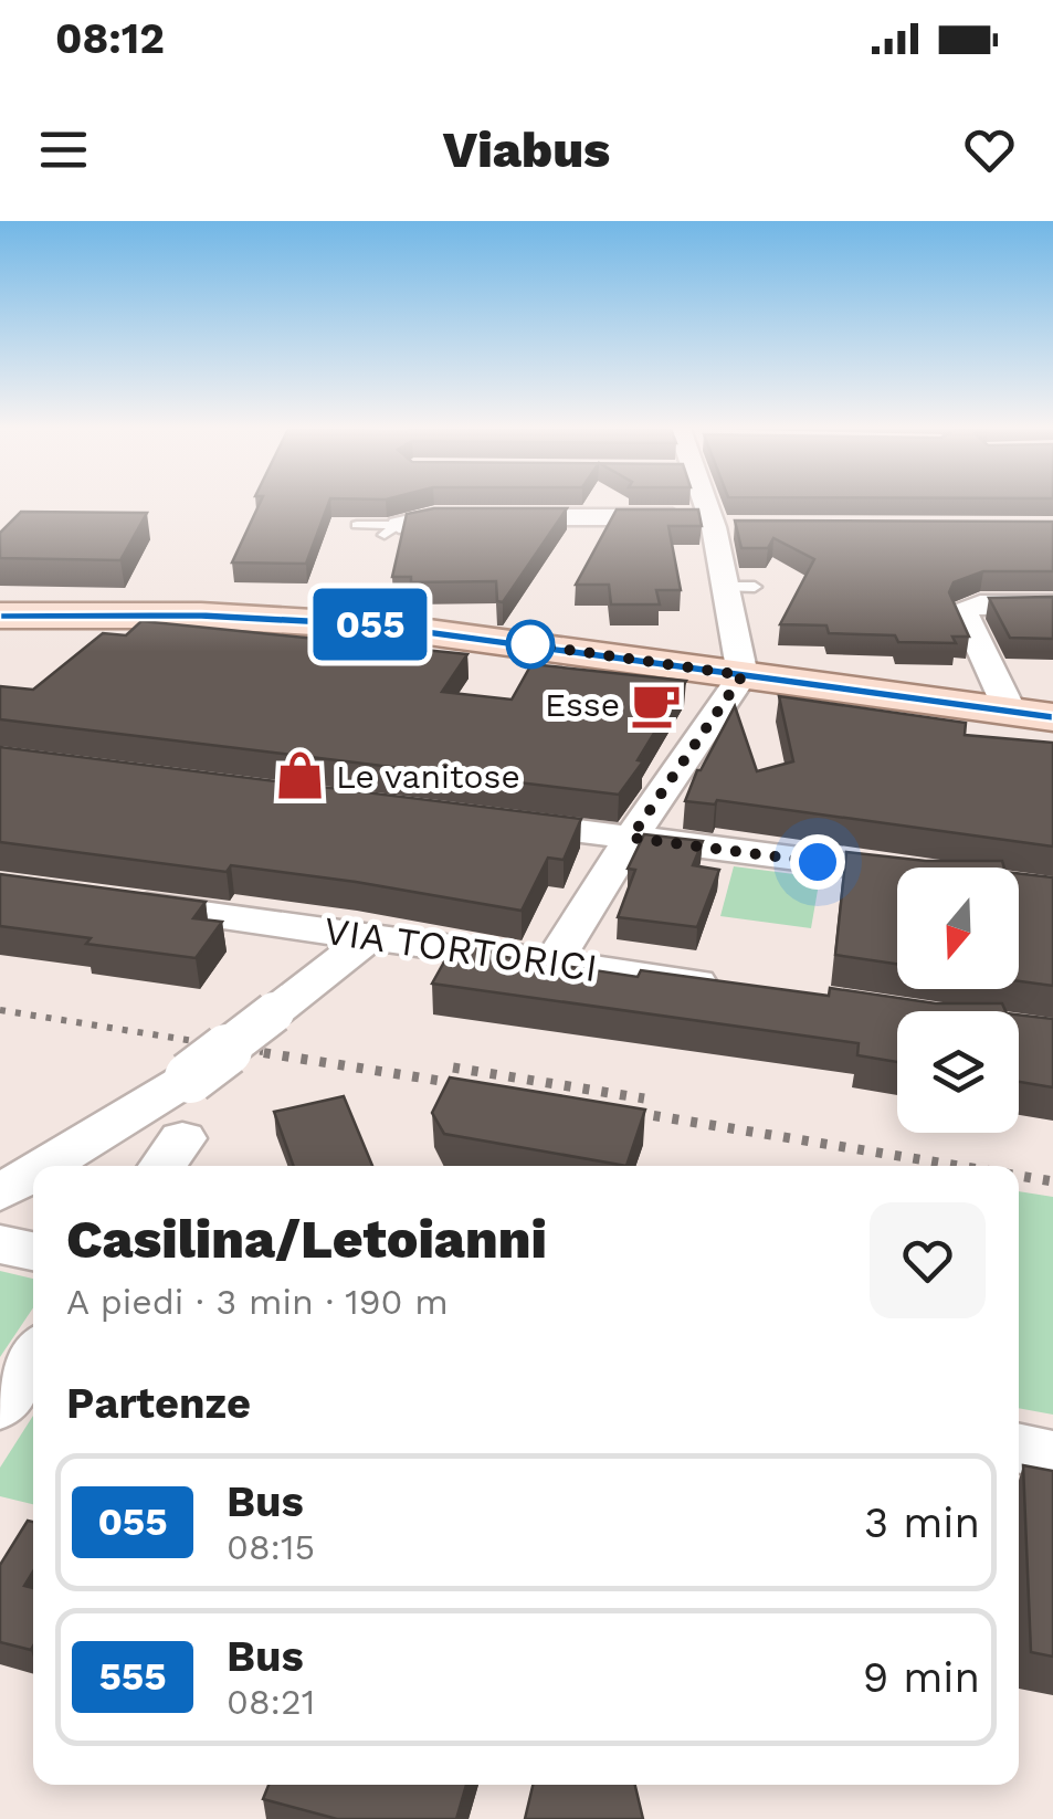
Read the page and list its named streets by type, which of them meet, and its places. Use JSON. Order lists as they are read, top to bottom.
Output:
{
  "streets": {
    "street": ["VIA TORTORICI"]
  },
  "places": {
    "cafe": ["Esse"],
    "shop": ["Le vanitose"]
  },
  "lines": ["bus line 055"],
  "north": "bottom",
  "page": {
    "status": "08:12",
    "header": "Viabus",
    "on_map": "055",
    "heading": [
      ["Casilina/Letoianni", "A piedi · 3 min · 190 m"],
      "Partenze"
    ],
    "list": [
      {
        "mark": "055",
        "name": "Bus",
        "note": "08:15",
        "value": "3 min"
      },
      {
        "mark": "555",
        "name": "Bus",
        "note": "08:21",
        "value": "9 min"
      }
    ]
  }
}
